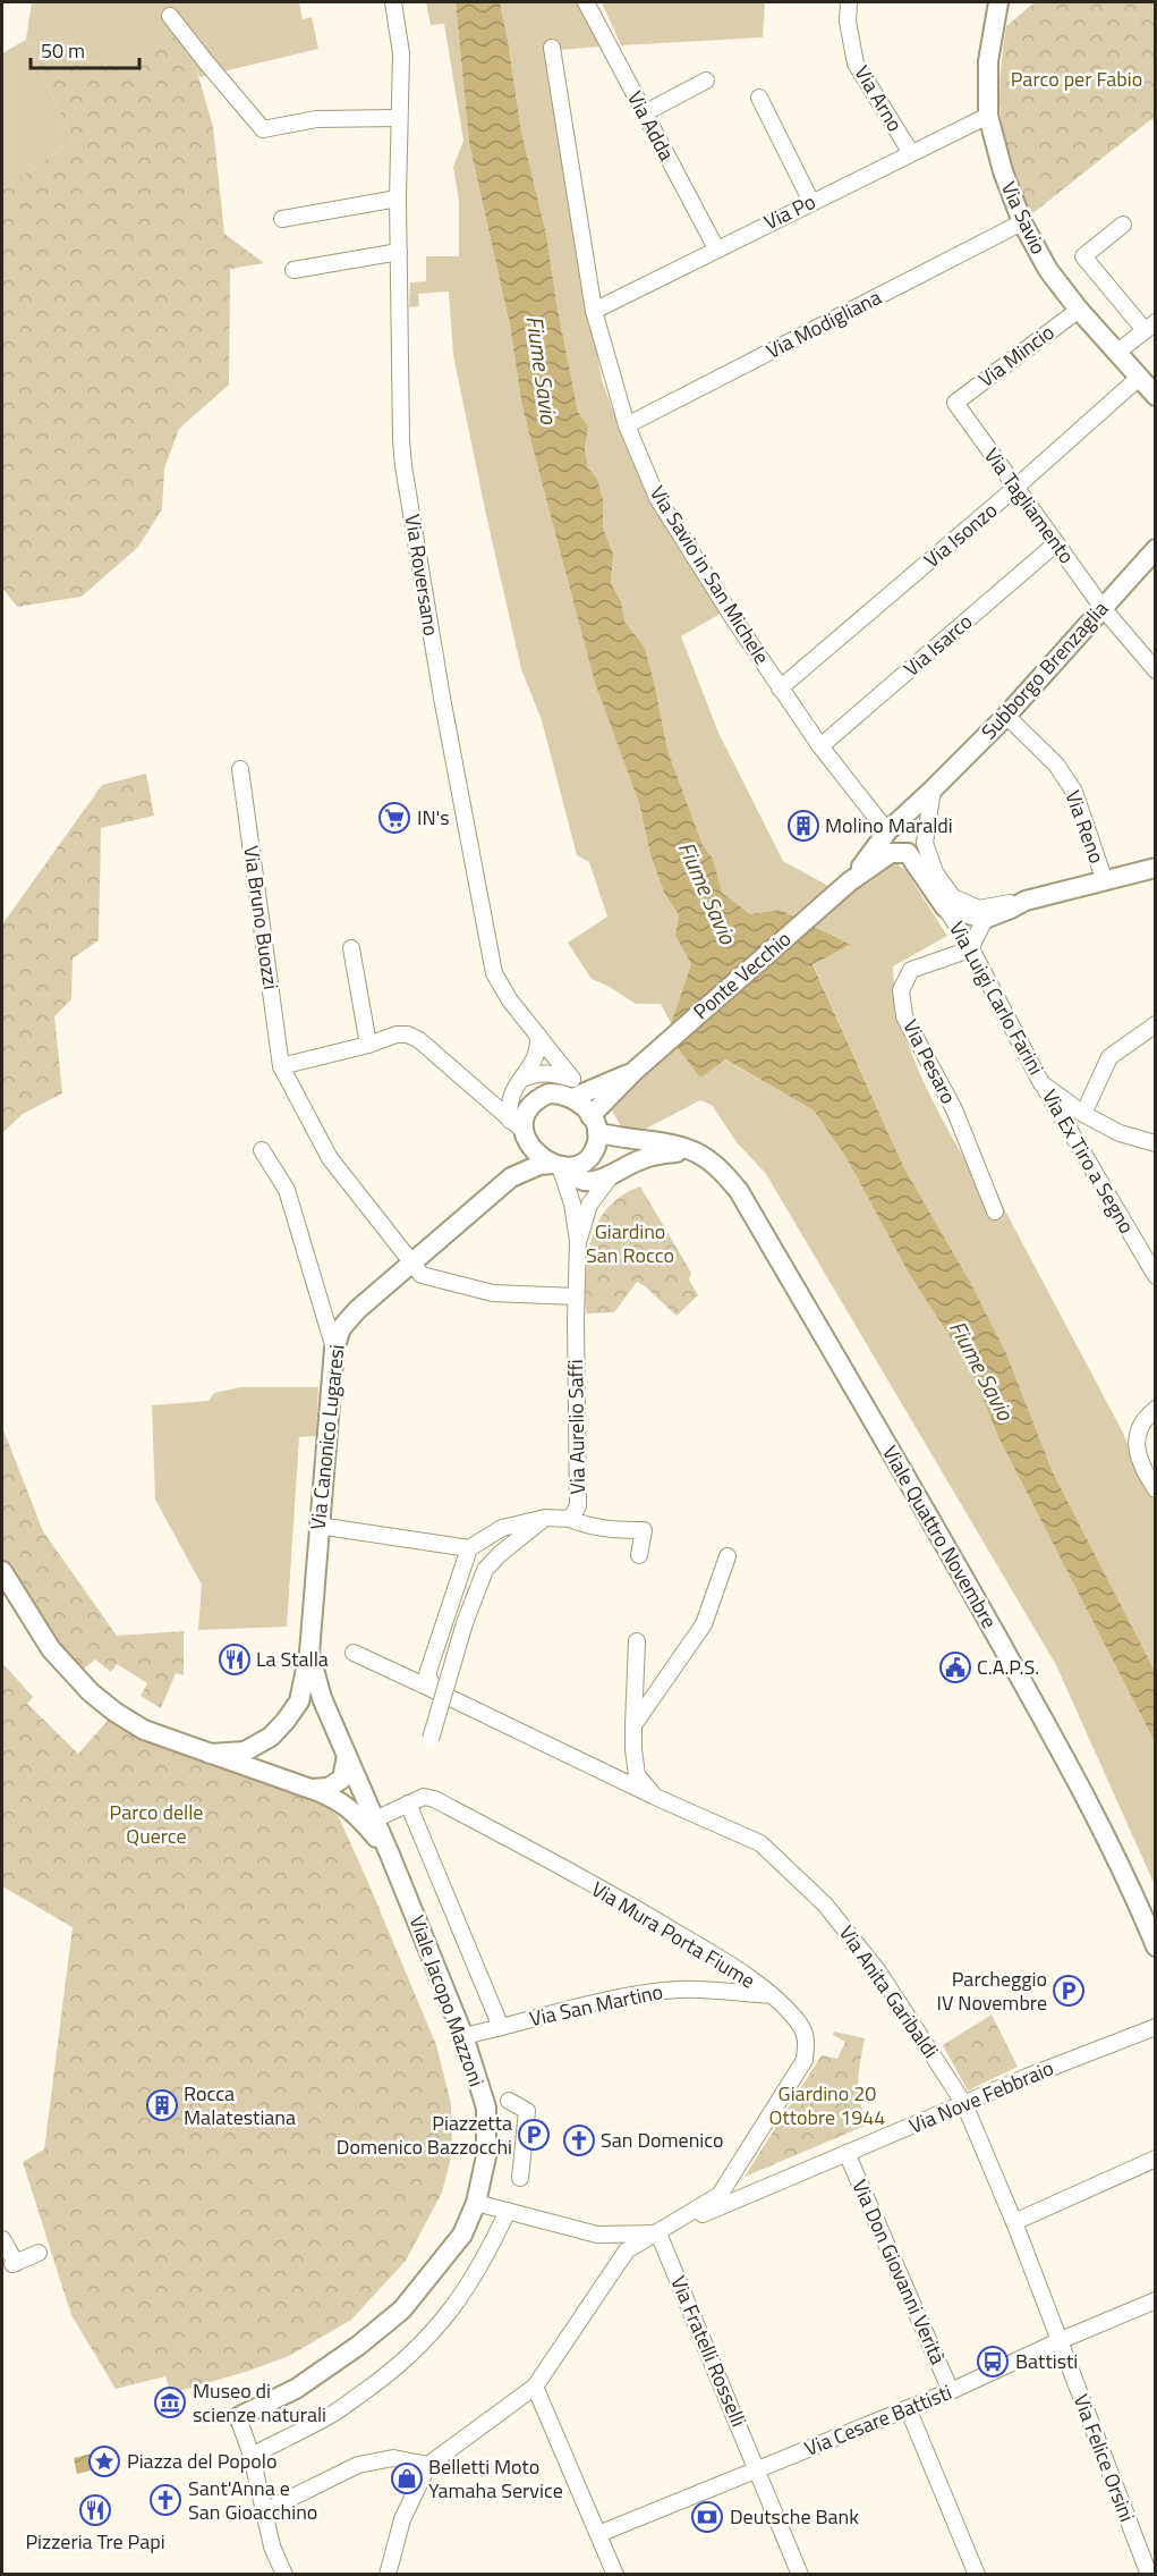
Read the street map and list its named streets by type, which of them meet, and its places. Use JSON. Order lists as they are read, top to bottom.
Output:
{
  "streets": {
    "street": [
      "Via Arno",
      "Via Adda",
      "Via Po",
      "Via Savio",
      "Via Modigliana",
      "Via Mincio",
      "Via Tagliamento",
      "Via Isonzo",
      "Via Roversano",
      "Via Savio in San Michele",
      "Via Isarco",
      "Subborgo Brenzaglia",
      "Via Reno",
      "Via Bruno Buozzi",
      "Ponte Vecchio",
      "Via Luigi Carlo Farini",
      "Via Pesaro",
      "Via Ex Tiro a Segno",
      "Via Aurelio Saffi",
      "Via Canonico Lugaresi",
      "Viale Quattro Novembre",
      "Via Mura Porta Fiume",
      "Via Anita Garibaldi",
      "Viale Jacopo Mazzoni",
      "Via San Martino",
      "Via Nove Febbraio",
      "Via Don Giovanni Verità",
      "Via Fratelli Rosselli",
      "Via Cesare Battisti",
      "Via Felice Orsini"
    ]
  },
  "crossings": [
    ["Via Arno", "Via Po"],
    ["Via Adda", "Via Po"],
    ["Via Po", "Via Savio"],
    ["Via Po", "Via Savio in San Michele"],
    ["Via Savio", "Via Modigliana"],
    ["Via Savio", "Via Mincio"],
    ["Via Savio", "Via Isonzo"],
    ["Via Modigliana", "Via Savio in San Michele"],
    ["Via Mincio", "Via Tagliamento"],
    ["Via Tagliamento", "Via Isonzo"],
    ["Via Tagliamento", "Via Isarco"],
    ["Via Tagliamento", "Subborgo Brenzaglia"],
    ["Via Isonzo", "Via Savio in San Michele"],
    ["Via Roversano", "Ponte Vecchio"],
    ["Via Roversano", "Via Aurelio Saffi"],
    ["Via Roversano", "Viale Quattro Novembre"],
    ["Via Savio in San Michele", "Via Isarco"],
    ["Subborgo Brenzaglia", "Via Reno"],
    ["Ponte Vecchio", "Via Luigi Carlo Farini"],
    ["Ponte Vecchio", "Via Aurelio Saffi"],
    ["Ponte Vecchio", "Viale Quattro Novembre"],
    ["Via Luigi Carlo Farini", "Via Pesaro"],
    ["Via Luigi Carlo Farini", "Via Ex Tiro a Segno"],
    ["Via Aurelio Saffi", "Viale Quattro Novembre"],
    ["Via Canonico Lugaresi", "Viale Jacopo Mazzoni"],
    ["Via Mura Porta Fiume", "Viale Jacopo Mazzoni"],
    ["Via Mura Porta Fiume", "Via San Martino"],
    ["Via Mura Porta Fiume", "Via Nove Febbraio"],
    ["Via Mura Porta Fiume", "Via Fratelli Rosselli"],
    ["Via Anita Garibaldi", "Via Nove Febbraio"],
    ["Via Anita Garibaldi", "Via Cesare Battisti"],
    ["Via Anita Garibaldi", "Via Felice Orsini"],
    ["Viale Jacopo Mazzoni", "Via San Martino"],
    ["Via Nove Febbraio", "Via Don Giovanni Verità"],
    ["Via Nove Febbraio", "Via Fratelli Rosselli"],
    ["Via Don Giovanni Verità", "Via Cesare Battisti"],
    ["Via Fratelli Rosselli", "Via Cesare Battisti"],
    ["Via Cesare Battisti", "Via Felice Orsini"]
  ],
  "water": ["Fiume Savio"],
  "parks": [
    "Parco per Fabio",
    "Giardino San Rocco",
    "Parco delle Querce",
    "Giardino 20 Ottobre 1944"
  ],
  "places": {
    "supermarket": ["IN's"],
    "building": ["Molino Maraldi", "Rocca Malatestiana"],
    "restaurant": ["La Stalla", "Pizzeria Tre Papi"],
    "public building": ["C.A.P.S."],
    "parking": ["Parcheggio IV Novembre", "Piazzetta Domenico Bazzocchi"],
    "church": ["San Domenico", "Sant'Anna e San Gioacchino"],
    "bus stop": ["Battisti"],
    "museum": ["Museo di scienze naturali"],
    "place": ["Piazza del Popolo"],
    "shop": ["Belletti Moto Yamaha Service"],
    "bank": ["Deutsche Bank"]
  },
  "scale_bar": "50 m"
}
